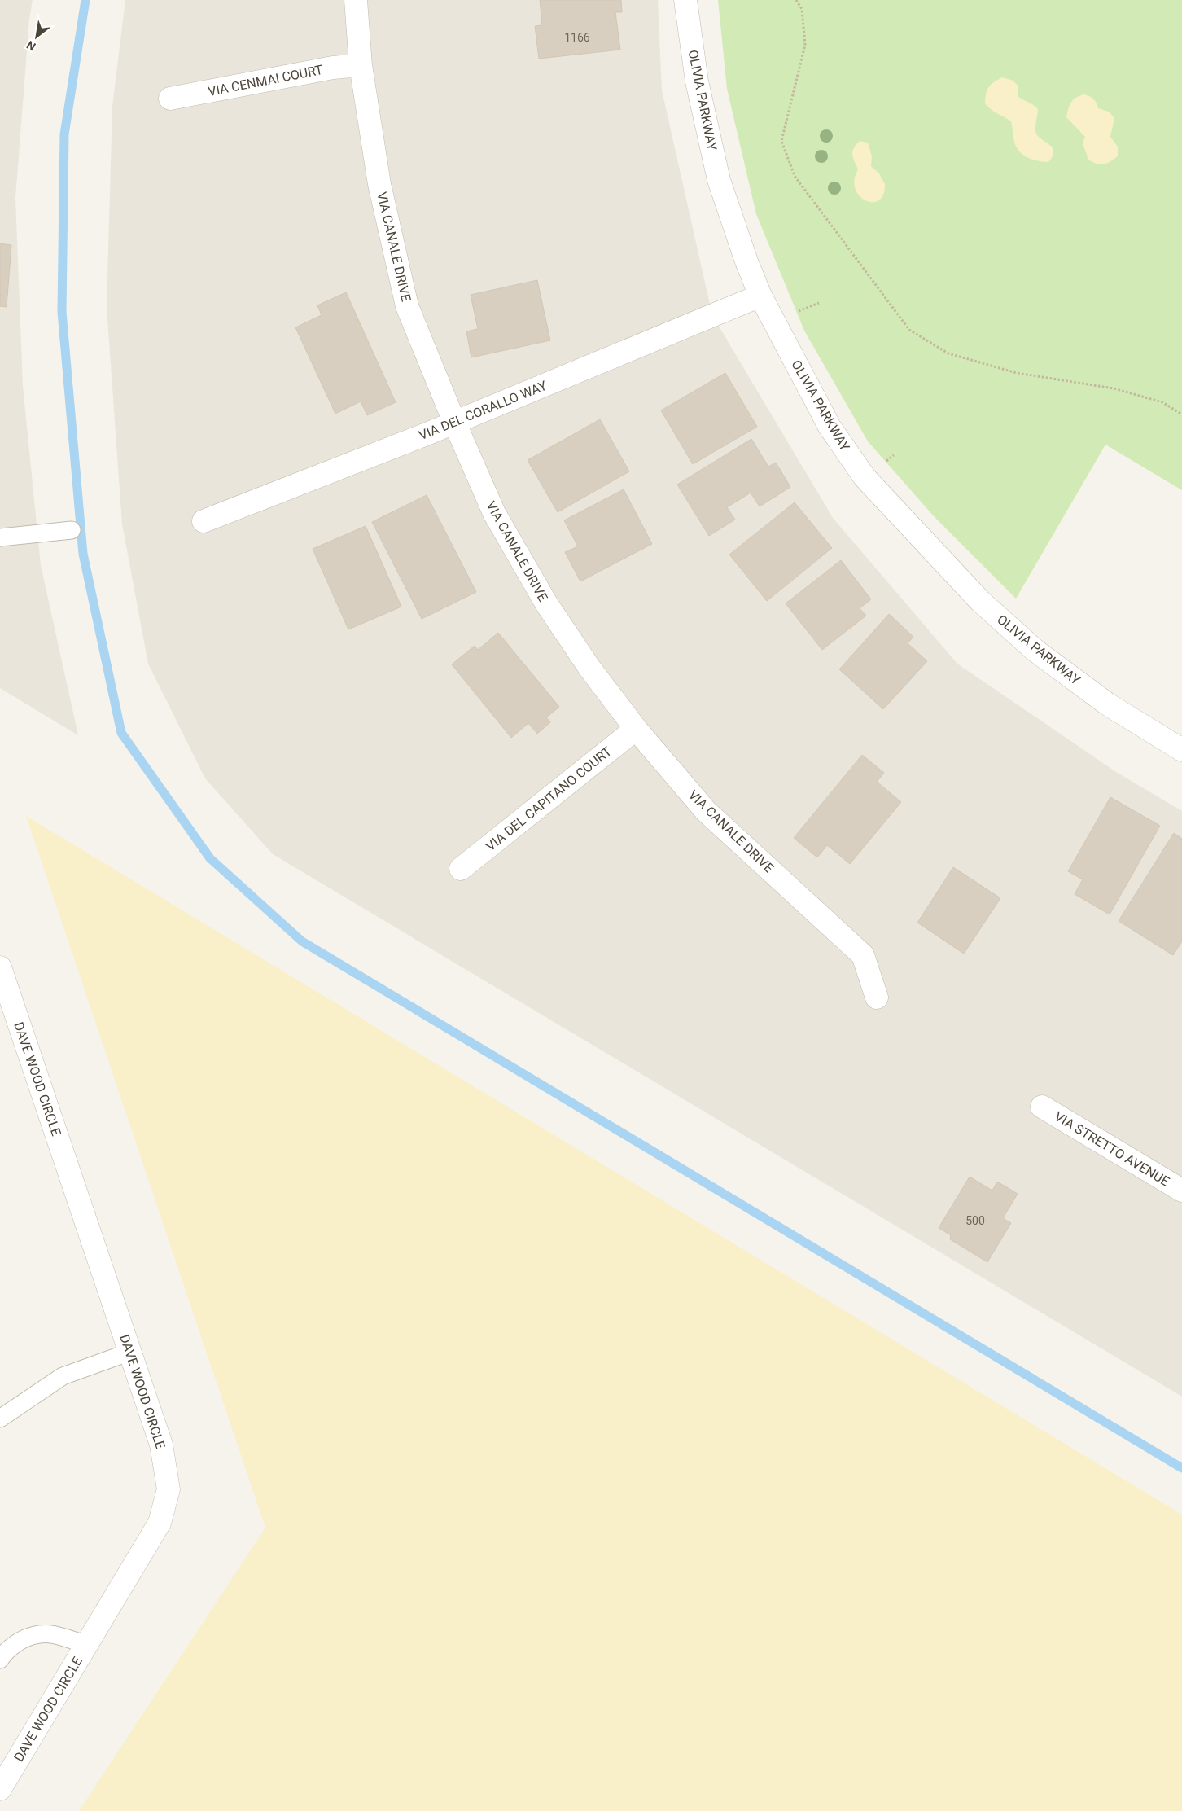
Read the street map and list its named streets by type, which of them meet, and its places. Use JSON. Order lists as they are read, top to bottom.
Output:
{
  "streets": {
    "street": [
      "VIA CENMAI COURT",
      "OLIVIA PARKWAY",
      "VIA CANALE DRIVE",
      "VIA DEL CORALLO WAY",
      "VIA DEL CAPITANO COURT",
      "DAVE WOOD CIRCLE",
      "VIA STRETTO AVENUE"
    ]
  },
  "crossings": [
    ["VIA CENMAI COURT", "VIA CANALE DRIVE"],
    ["OLIVIA PARKWAY", "VIA DEL CORALLO WAY"],
    ["VIA CANALE DRIVE", "VIA DEL CORALLO WAY"],
    ["VIA CANALE DRIVE", "VIA DEL CAPITANO COURT"]
  ],
  "house_numbers": ["1166", "500"],
  "north": "bottom left"
}
